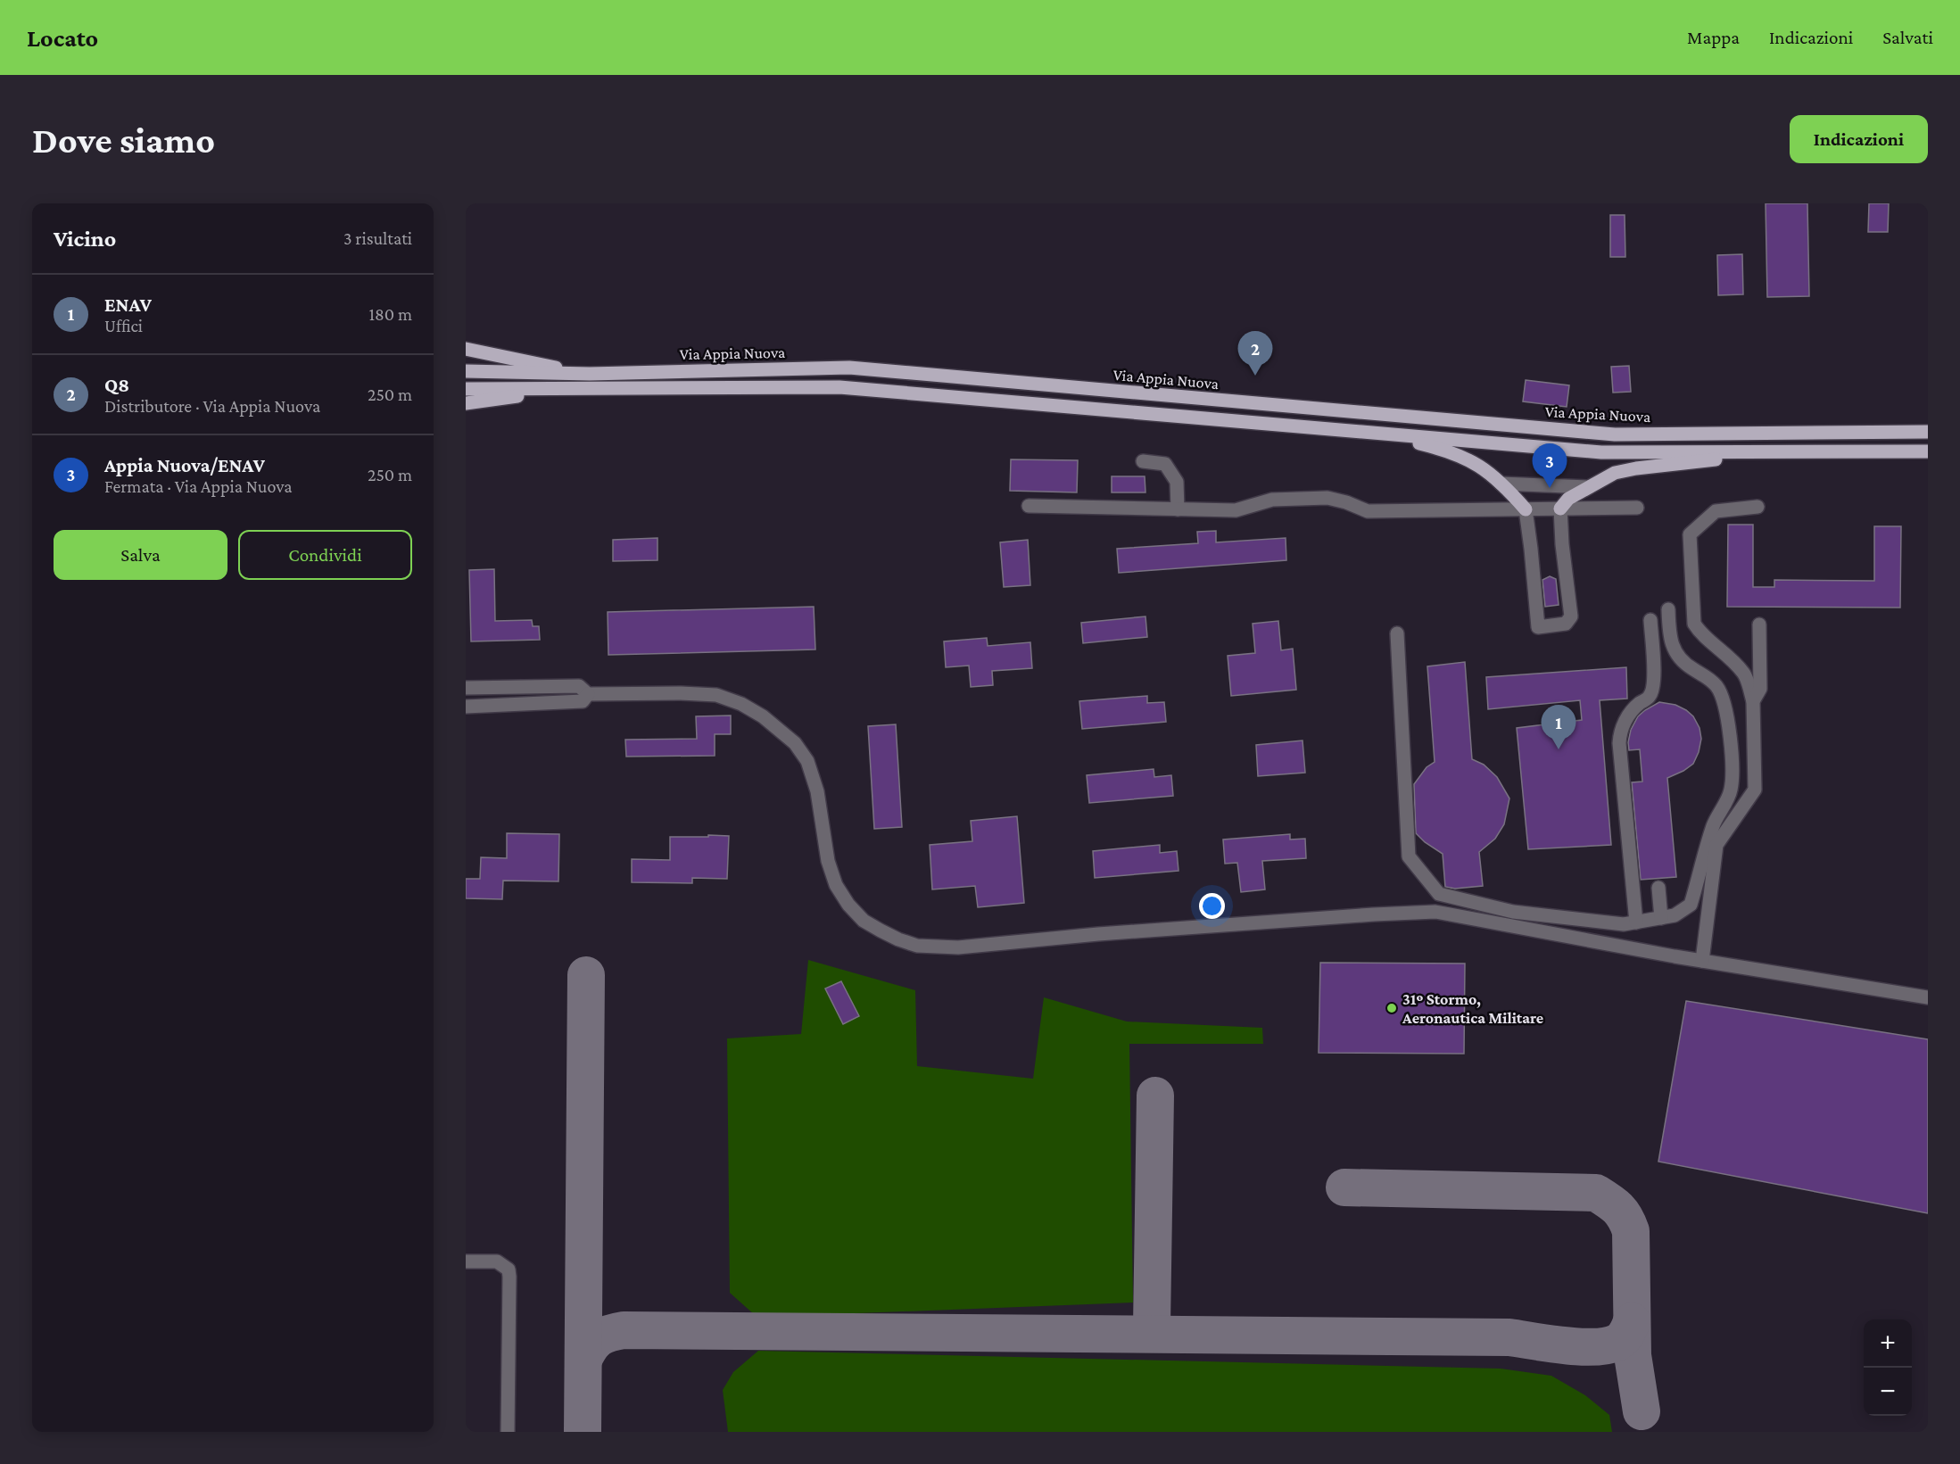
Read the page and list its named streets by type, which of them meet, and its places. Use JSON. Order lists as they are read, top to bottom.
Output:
{
  "streets": {
    "main road": ["Via Appia Nuova"]
  },
  "places": ["31º Stormo, Aeronautica Militare"],
  "page": {
    "header": "Locato",
    "nav": ["Mappa", "Indicazioni", "Salvati"],
    "buttons": [
      "Indicazioni",
      ["Salva", "Condividi"]
    ],
    "title": "Dove siamo",
    "heading": ["Vicino", "3 risultati"],
    "list": [
      {
        "mark": "1",
        "name": "ENAV",
        "note": "Uffici",
        "value": "180 m"
      },
      {
        "mark": "2",
        "name": "Q8",
        "note": "Distributore · Via Appia Nuova",
        "value": "250 m"
      },
      {
        "mark": "3",
        "name": "Appia Nuova/ENAV",
        "note": "Fermata · Via Appia Nuova",
        "value": "250 m"
      }
    ],
    "pins": ["2", "3", "1"],
    "map_buttons": ["+", "−"]
  }
}
